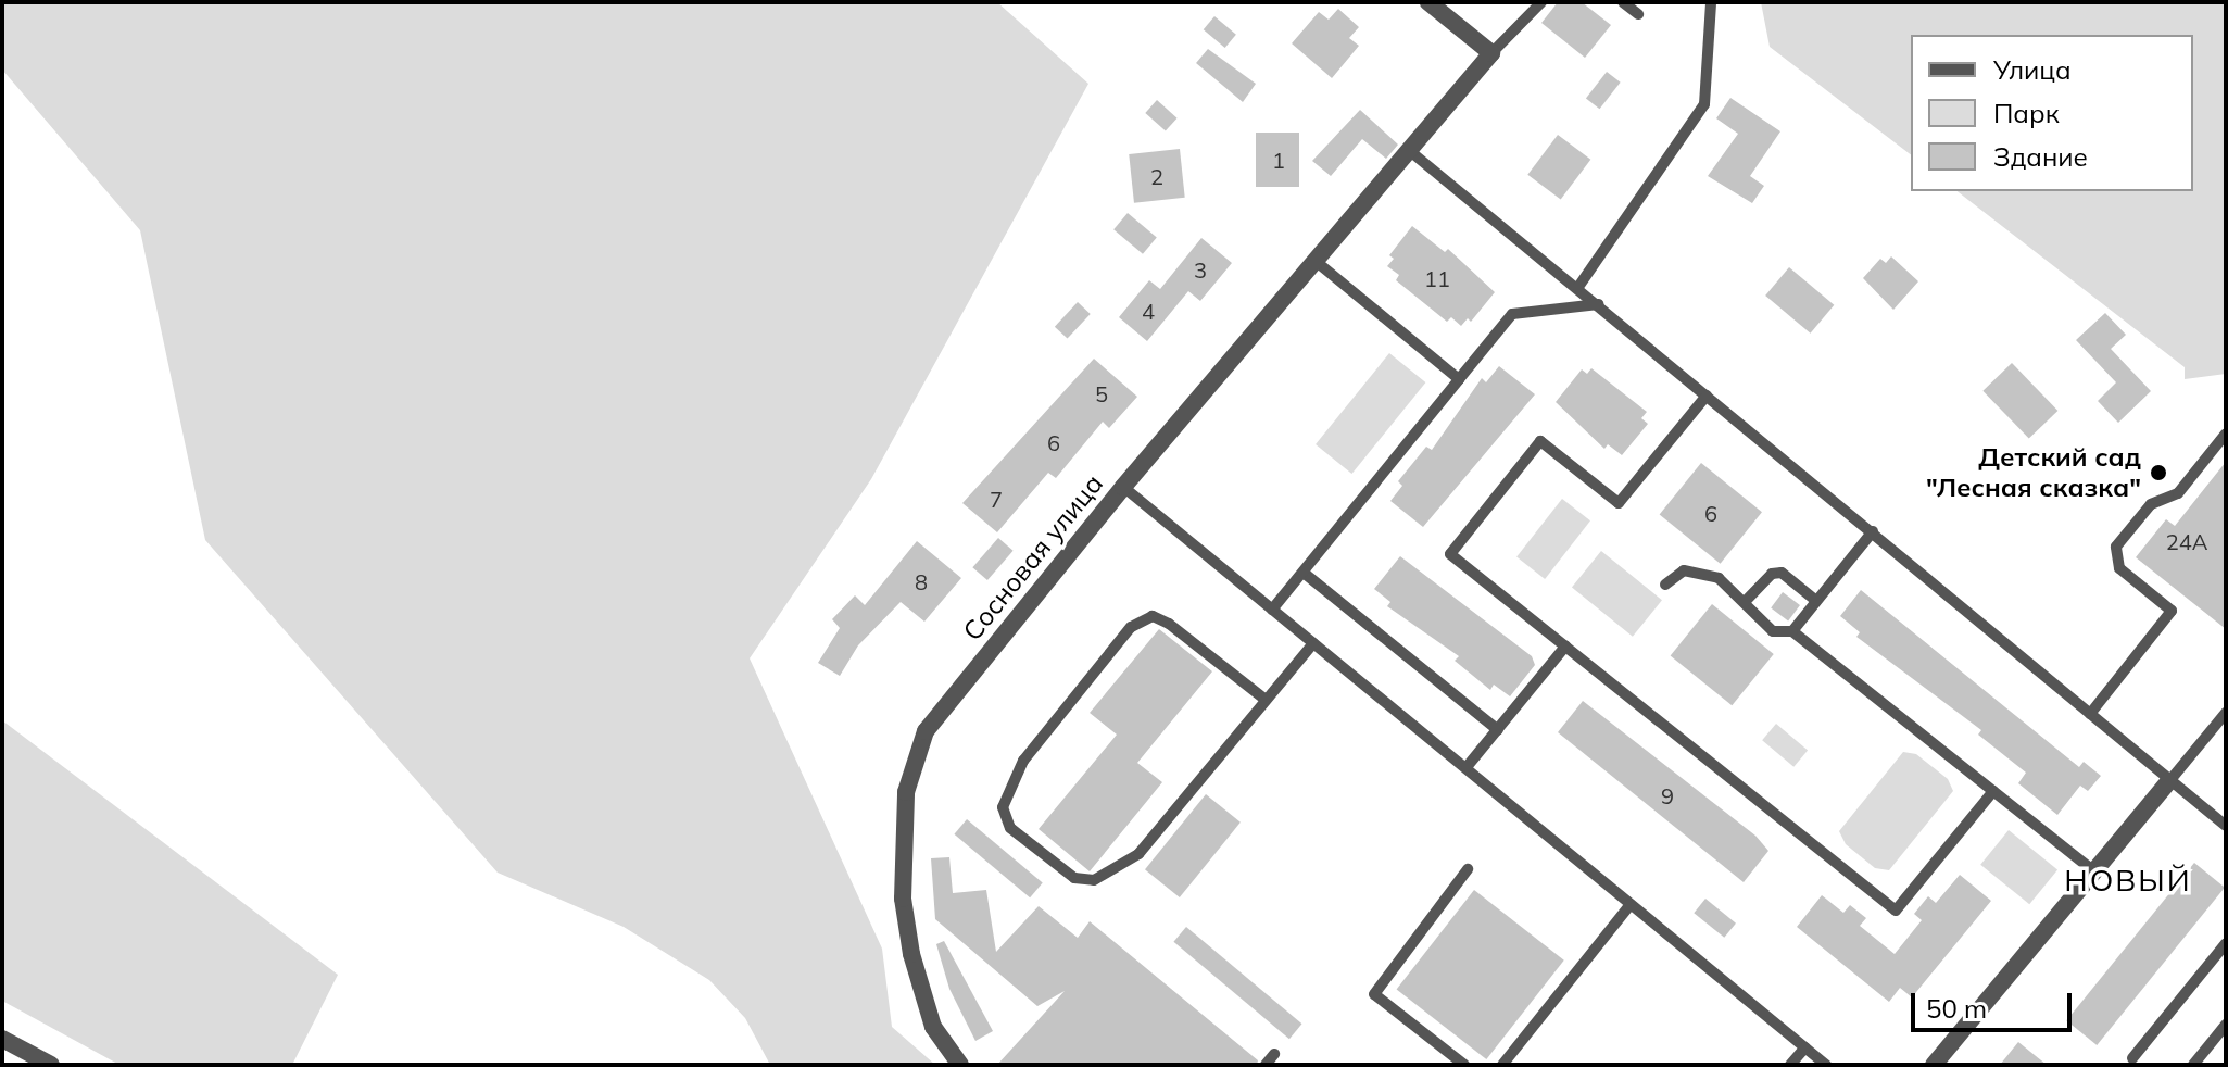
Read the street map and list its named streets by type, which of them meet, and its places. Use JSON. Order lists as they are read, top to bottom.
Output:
{
  "streets": {
    "street": ["Сосновая улица"]
  },
  "districts": ["НОВЫЙ"],
  "places": ["Детский сад \"Лесная сказка\""],
  "house_numbers": [
    "1",
    "2",
    "3",
    "11",
    "4",
    "5",
    "6",
    "7",
    "6",
    "24А",
    "8",
    "9"
  ],
  "legend": ["Улица", "Парк", "Здание"],
  "scale_bar": "50 m"
}
